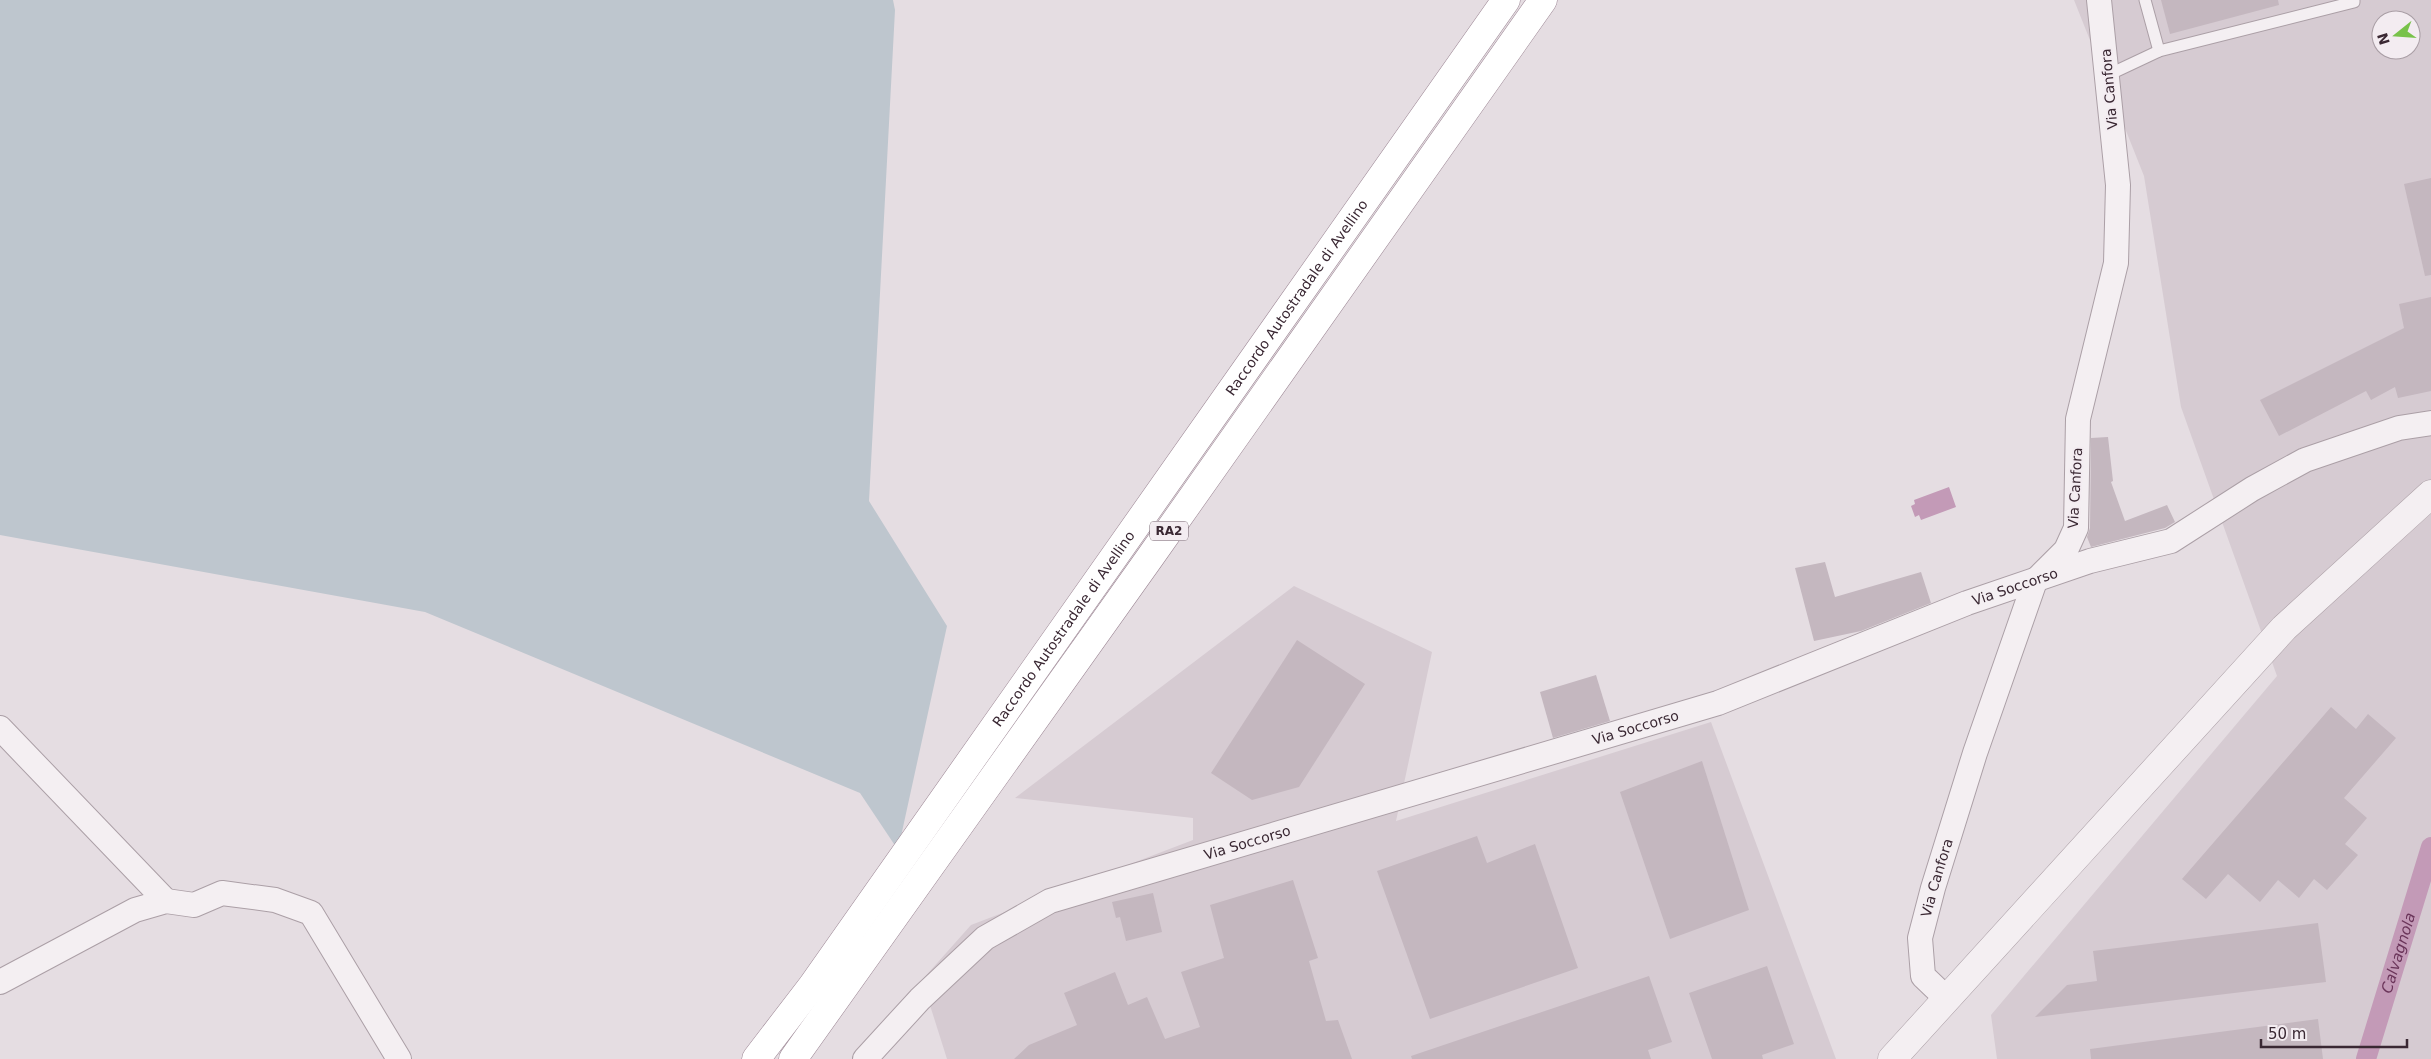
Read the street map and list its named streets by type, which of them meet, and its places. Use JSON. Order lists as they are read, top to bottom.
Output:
{
  "streets": {
    "highway": ["Raccordo Autostradale di Avellino", "RA2"],
    "street": ["Via Canfora", "Via Soccorso"]
  },
  "crossings": [
    ["Via Canfora", "Via Soccorso"]
  ],
  "water": ["Calvagnola"],
  "scale_bar": "50 m",
  "north": "left"
}
